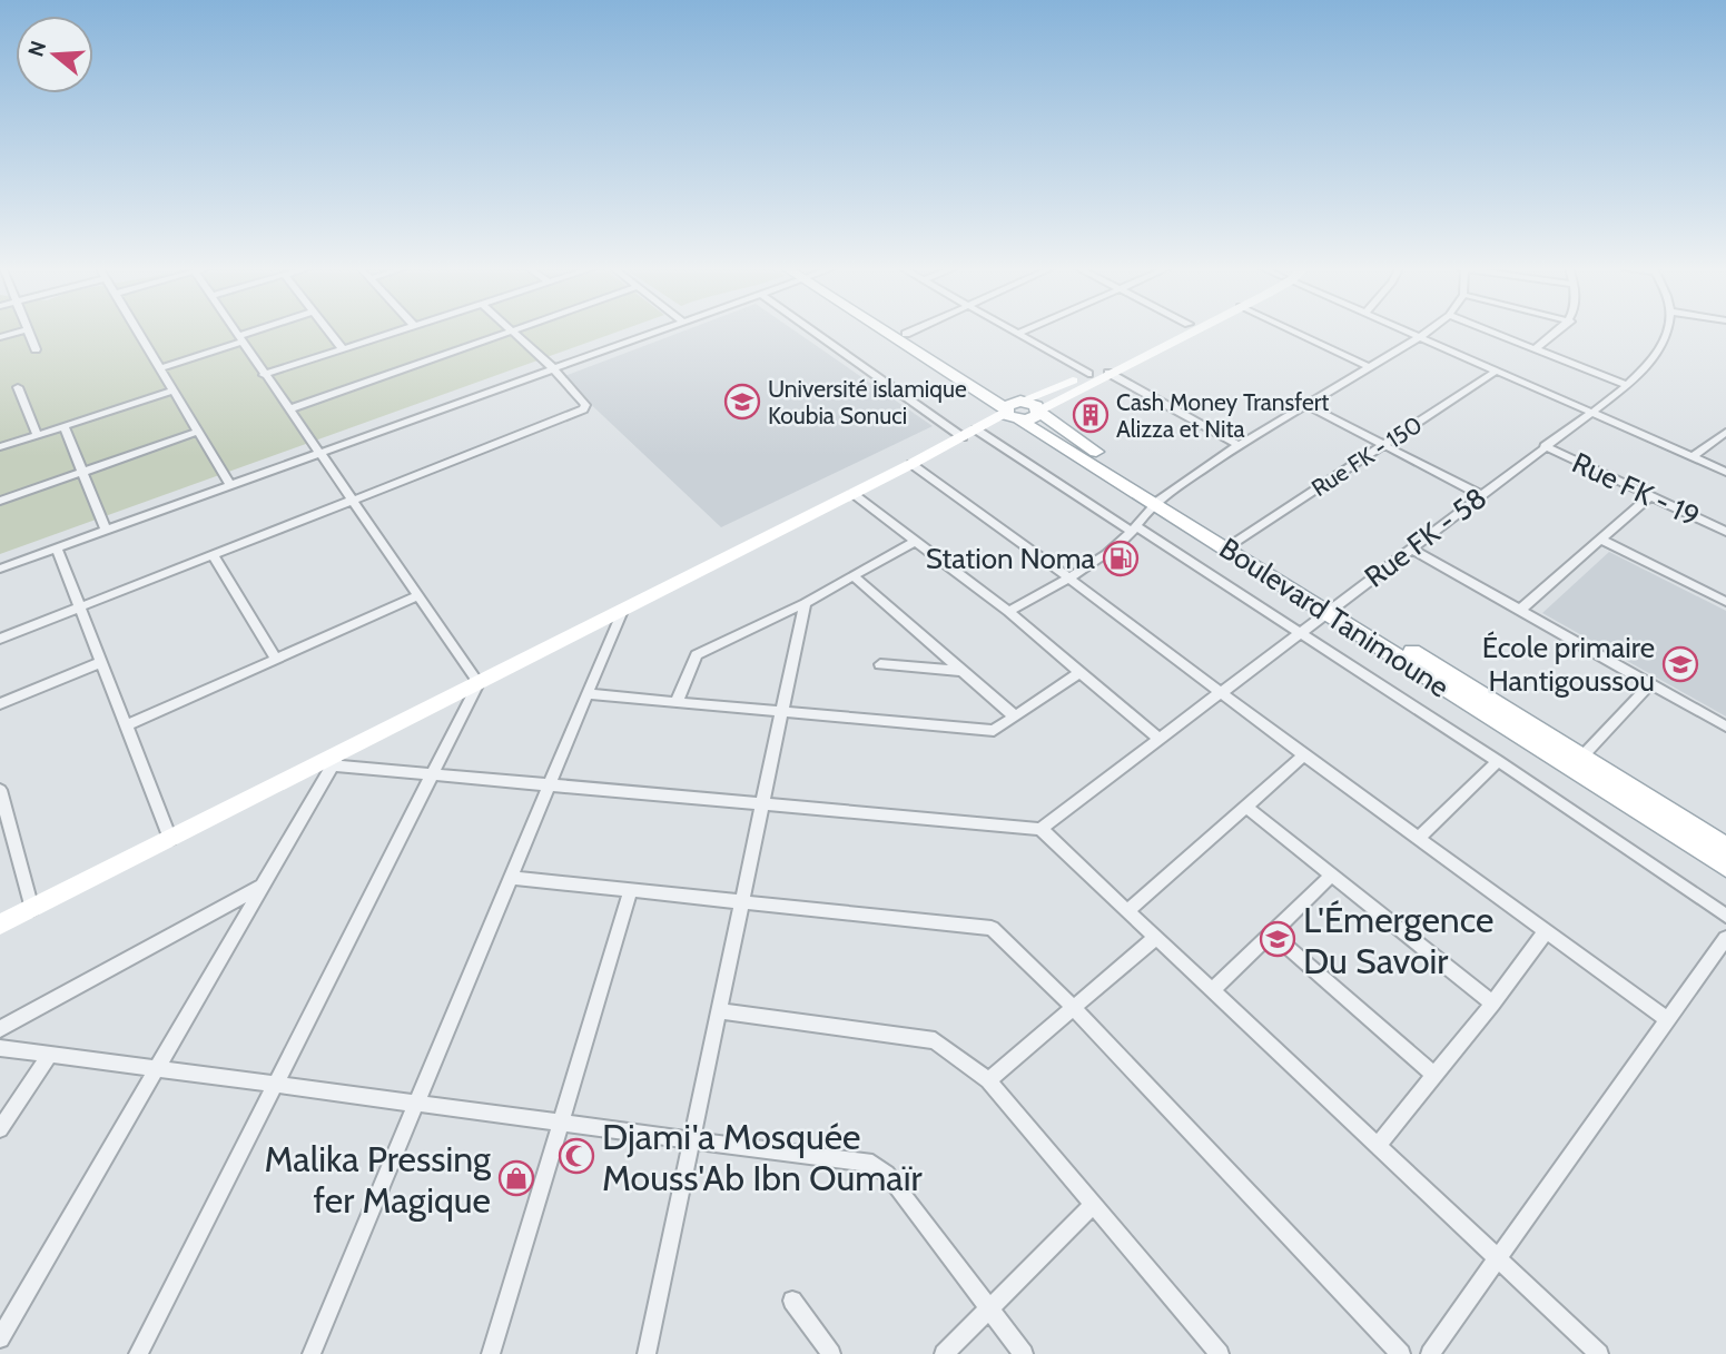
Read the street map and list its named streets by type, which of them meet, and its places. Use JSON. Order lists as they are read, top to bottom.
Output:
{
  "streets": {
    "main road": ["Boulevard Tanimoune"],
    "street": ["Rue FK - 150", "Rue FK - 19", "Rue FK - 58"]
  },
  "crossings": [
    ["Rue FK - 150", "Boulevard Tanimoune"],
    ["Rue FK - 19", "Rue FK - 58"],
    ["Rue FK - 58", "Boulevard Tanimoune"]
  ],
  "places": {
    "school or university": ["Université islamique Koubia Sonuci", "École primaire Hantigoussou", "L'Émergence Du Savoir"],
    "building": ["Cash Money Transfert Alizza et Nita"],
    "fuel station": ["Station Noma"],
    "mosque": ["Djami'a Mosquée Mouss'Ab Ibn Oumaïr"],
    "shop": ["Malika Pressing fer Magique"]
  },
  "north": "left"
}
